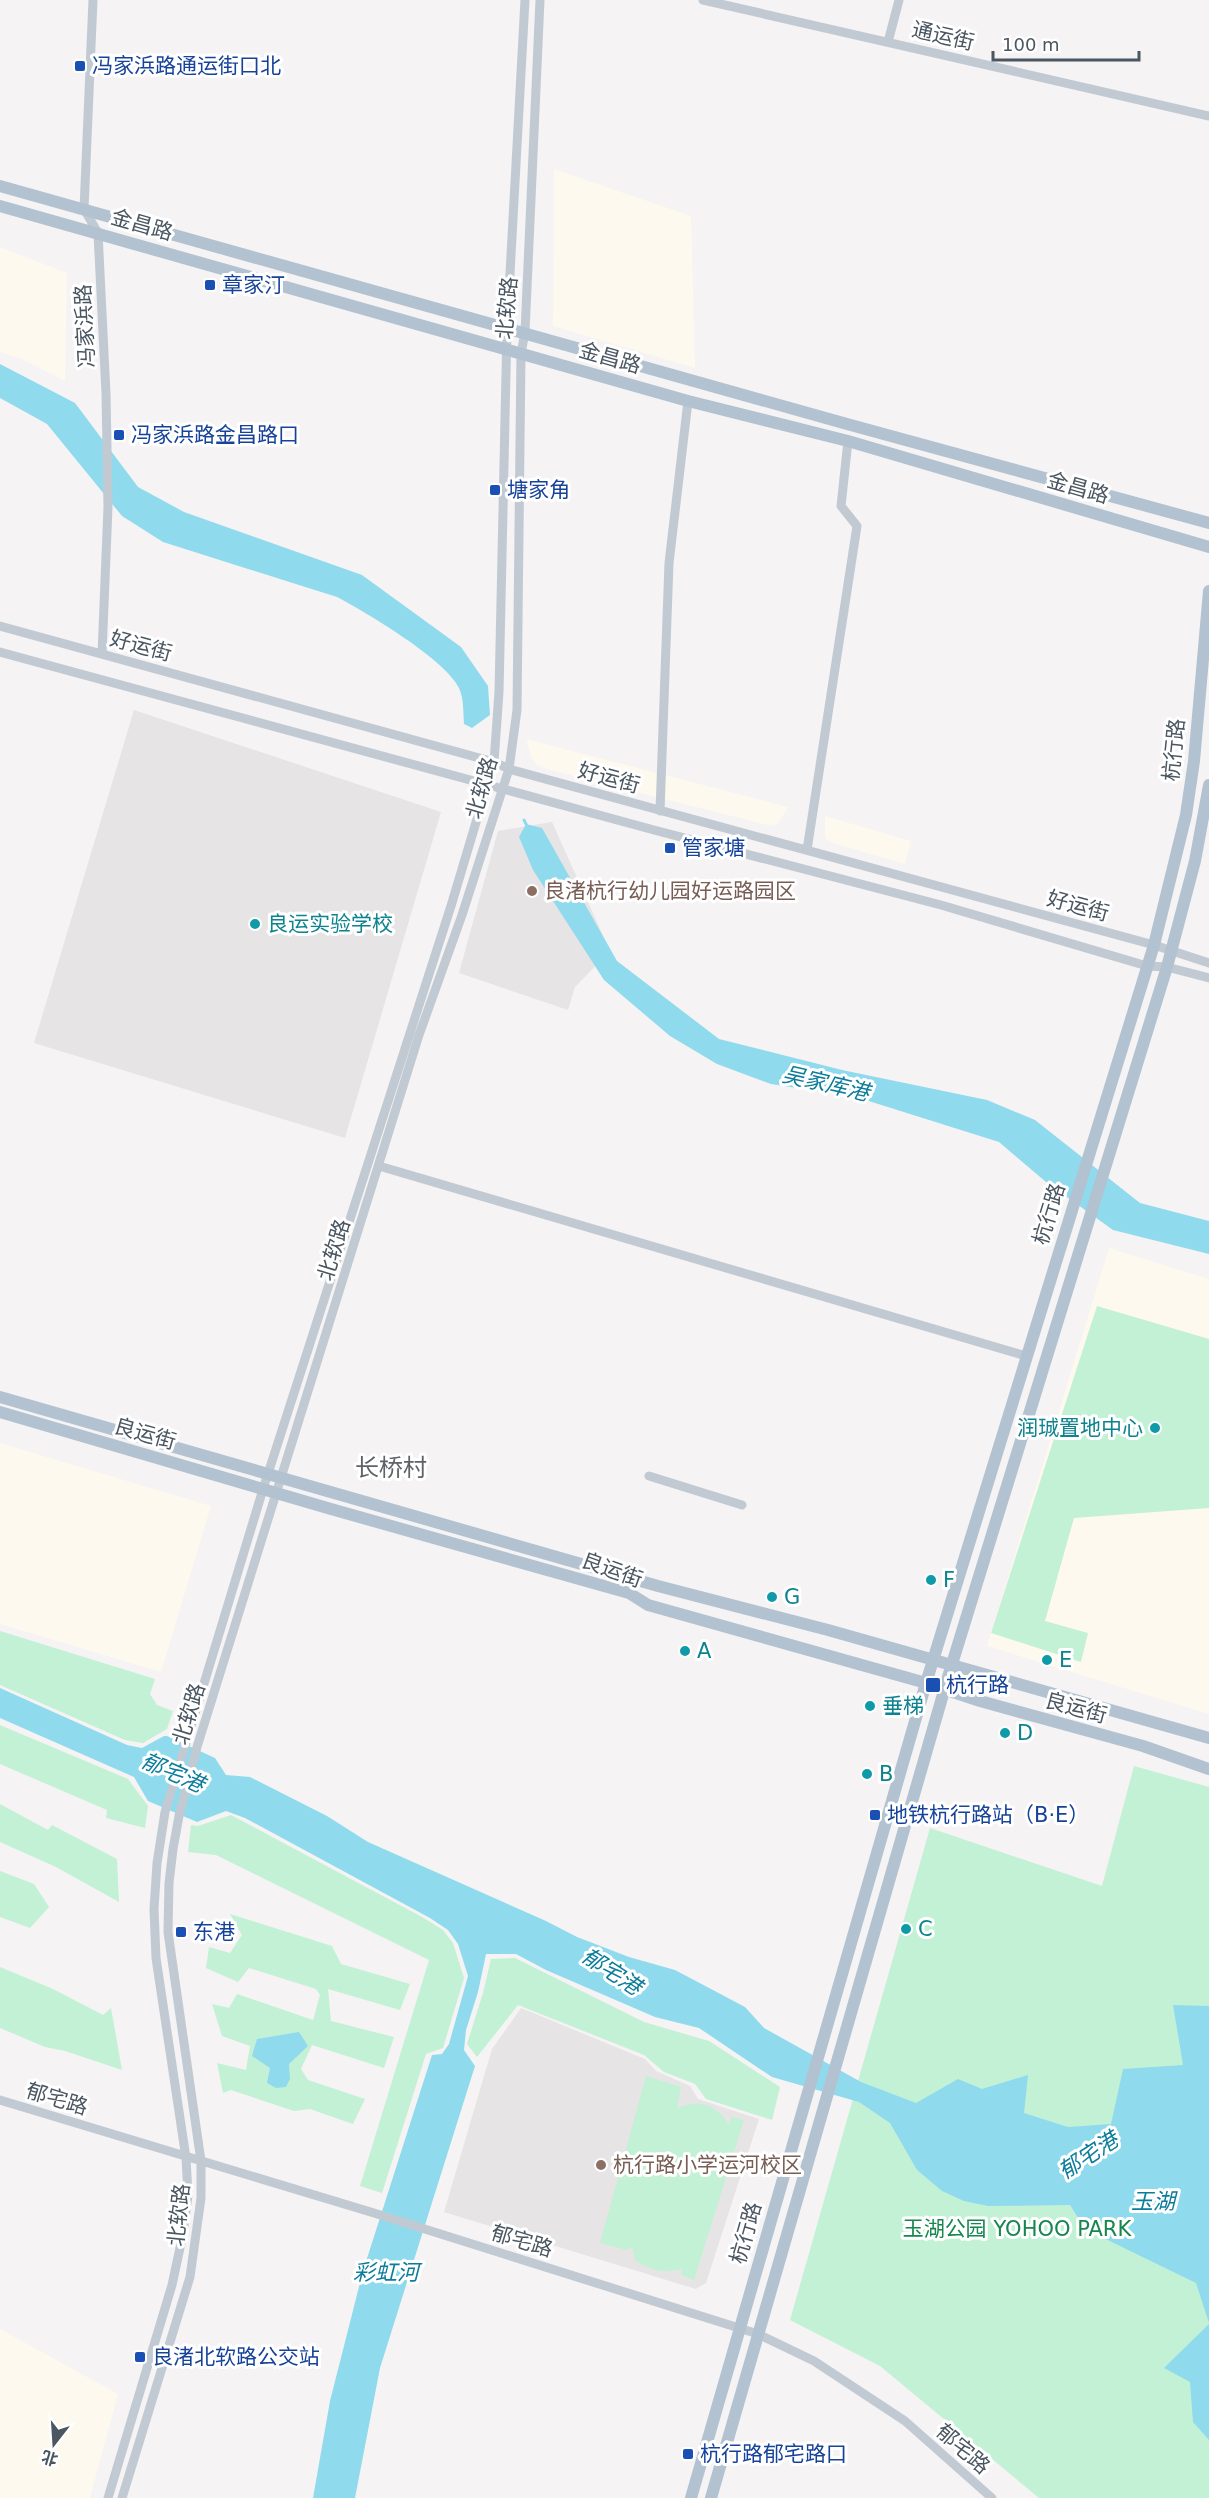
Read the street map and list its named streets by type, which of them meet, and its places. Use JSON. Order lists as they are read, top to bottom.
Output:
{
  "streets": {
    "main road": ["金昌路", "杭行路", "良运街"],
    "street": [
      "通运街",
      "北软路",
      "冯家浜路",
      "好运街",
      "郁宅路"
    ]
  },
  "crossings": [
    ["金昌路", "北软路"],
    ["金昌路", "冯家浜路"],
    ["北软路", "好运街"],
    ["北软路", "良运街"],
    ["北软路", "郁宅路"],
    ["冯家浜路", "好运街"],
    ["好运街", "杭行路"],
    ["杭行路", "良运街"],
    ["杭行路", "郁宅路"]
  ],
  "districts": ["长桥村"],
  "water": [
    "吴家库港",
    "郁宅港",
    "玉湖",
    "彩虹河"
  ],
  "parks": ["玉湖公园 YOHOO PARK"],
  "places": {
    "transit": [
      "冯家浜路通运街口北",
      "章家汀",
      "冯家浜路金昌路口",
      "塘家角",
      "管家塘",
      "杭行路",
      "地铁杭行路站（B·E）",
      "东港",
      "良渚北软路公交站",
      "杭行路郁宅路口"
    ],
    "other": [
      "良渚杭行幼儿园好运路园区",
      "良运实验学校",
      "润珹置地中心",
      "F",
      "G",
      "A",
      "E",
      "垂梯",
      "D",
      "B",
      "C",
      "杭行路小学运河校区"
    ]
  },
  "scale_bar": "100 m",
  "north": "bottom"
}
